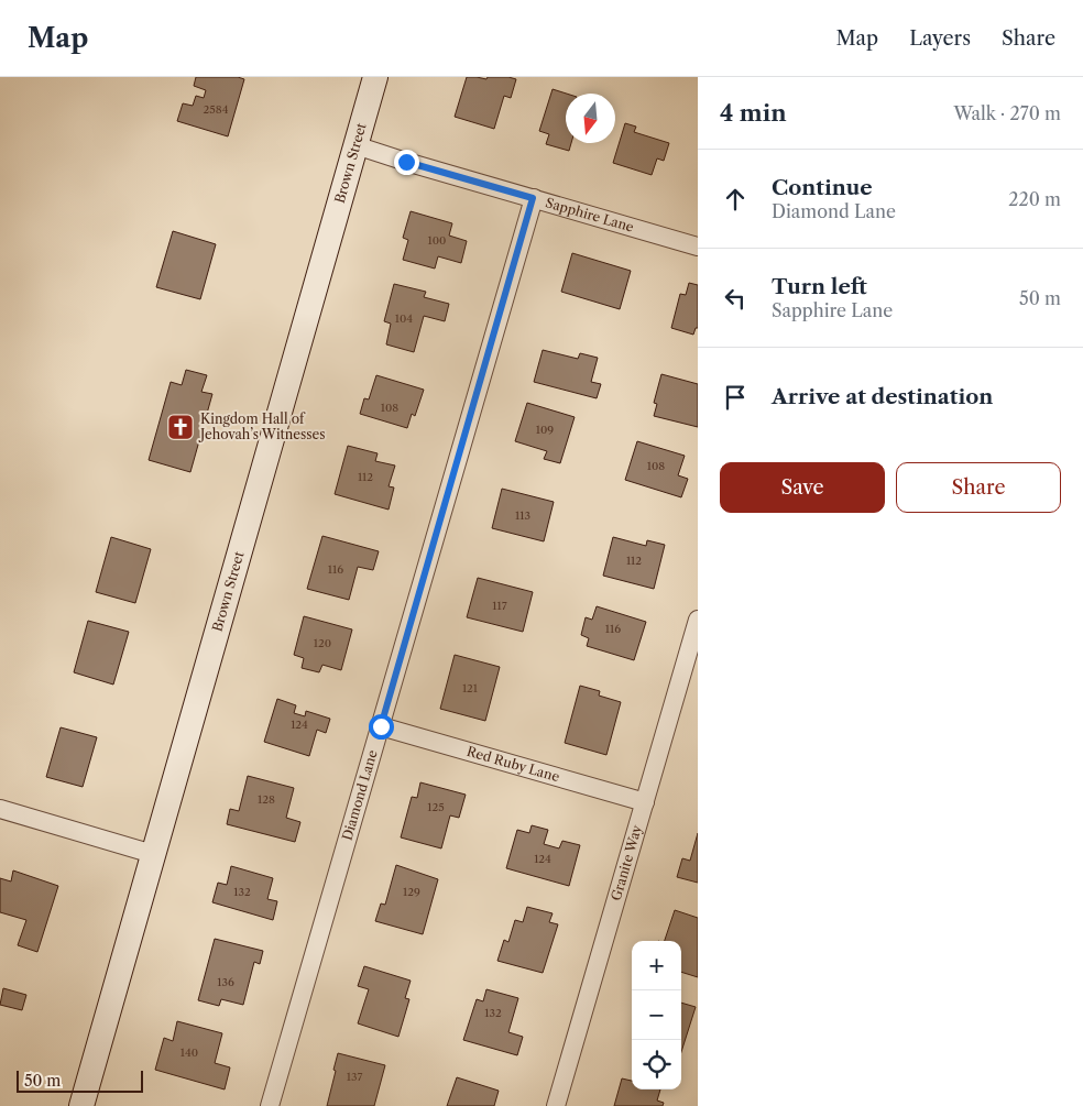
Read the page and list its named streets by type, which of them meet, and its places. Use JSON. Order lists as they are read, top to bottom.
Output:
{
  "streets": {
    "main road": ["Brown Street"],
    "street": [
      "Sapphire Lane",
      "Red Ruby Lane",
      "Diamond Lane",
      "Granite Way"
    ]
  },
  "crossings": [
    ["Brown Street", "Sapphire Lane"],
    ["Sapphire Lane", "Diamond Lane"],
    ["Red Ruby Lane", "Diamond Lane"],
    ["Red Ruby Lane", "Granite Way"]
  ],
  "places": {
    "church": ["Kingdom Hall of Jehovah’s Witnesses"]
  },
  "house_numbers": [
    "2584",
    "100",
    "104",
    "108",
    "109",
    "108",
    "112",
    "113",
    "112",
    "116",
    "117",
    "116",
    "120",
    "121",
    "124",
    "128",
    "125",
    "124",
    "132",
    "129",
    "136",
    "132",
    "140",
    "137"
  ],
  "scale_bar": "50 m",
  "north": "bottom",
  "page": {
    "header": "Map",
    "nav": ["Map", "Layers", "Share"],
    "heading": ["4 min", "Walk · 270 m"],
    "list": [
      ["Continue", "Diamond Lane", "220 m"],
      ["Turn left", "Sapphire Lane", "50 m"],
      "Arrive at destination"
    ],
    "buttons": ["Save", "Share"],
    "map_buttons": ["+", "−"],
    "scale": "50 m"
  }
}
